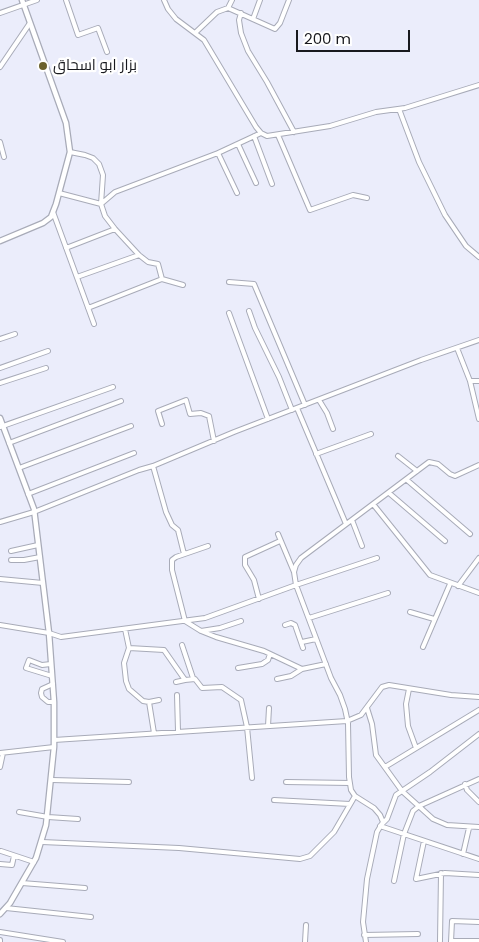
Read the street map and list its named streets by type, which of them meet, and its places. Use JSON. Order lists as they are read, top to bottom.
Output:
{
  "places": ["بزار ابو اسحاق"],
  "scale_bar": "200 m"
}
